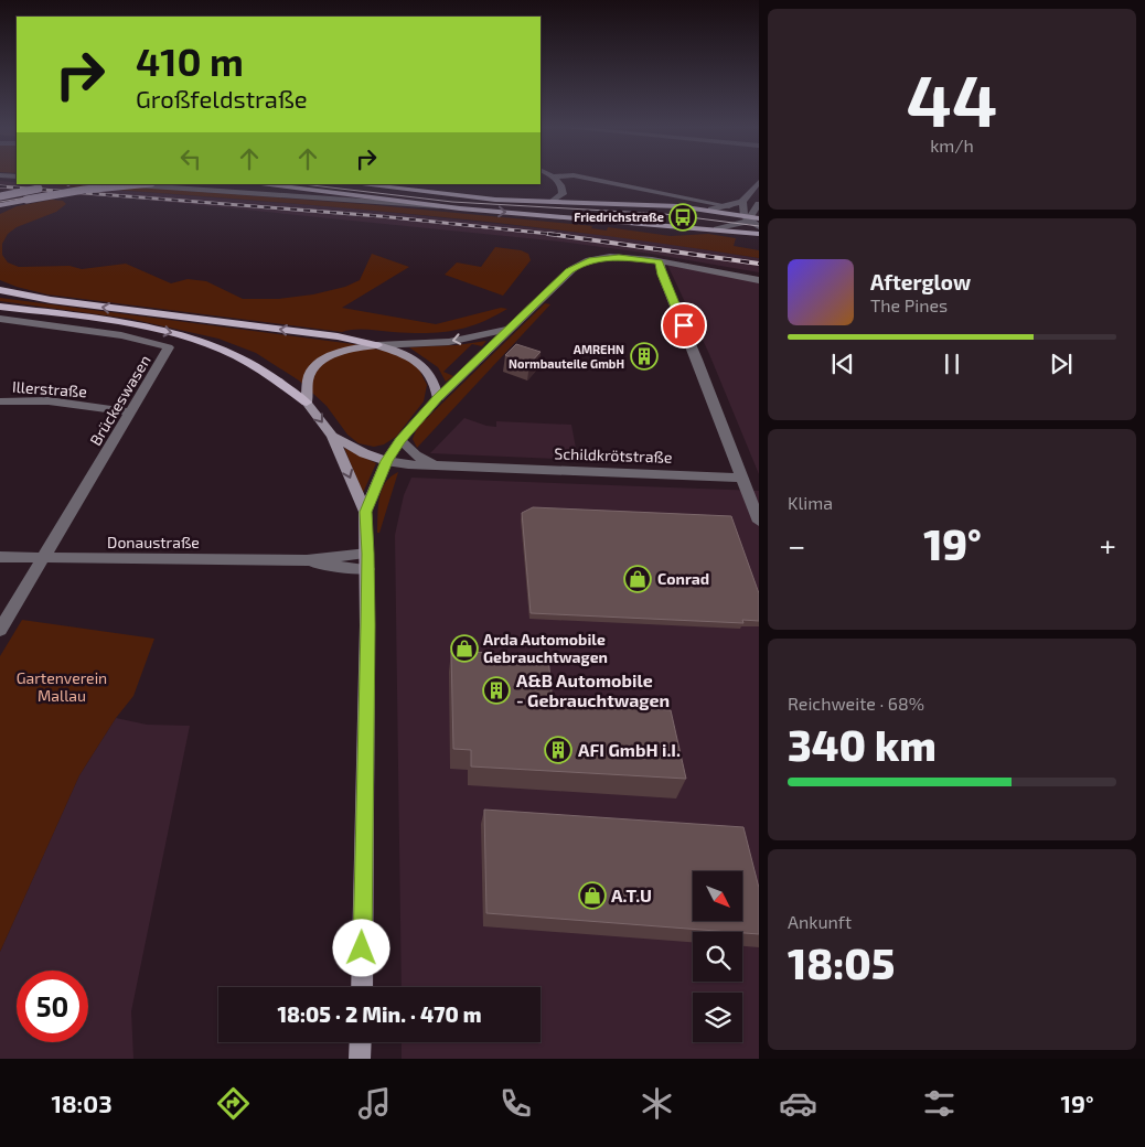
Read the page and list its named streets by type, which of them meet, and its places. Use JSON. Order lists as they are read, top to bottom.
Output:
{
  "streets": {
    "street": [
      "Illerstraße",
      "Brückeswasen",
      "Schildkrötstraße",
      "Donaustraße"
    ]
  },
  "crossings": [
    ["Illerstraße", "Brückeswasen"],
    ["Brückeswasen", "Donaustraße"]
  ],
  "parks": ["Gartenverein Mallau"],
  "places": {
    "bus stop": ["Friedrichstraße"],
    "building": ["AMREHN Normbauteile GmbH", "A&B Automobile - Gebrauchtwagen", "AFI GmbH i.I."],
    "shop": ["Conrad", "Arda Automobile Gebrauchtwagen", "A.T.U"]
  },
  "north": "bottom right",
  "page": {
    "tile": [
      ["44", "km/h"],
      "Klima",
      ["Reichweite · 68%", "340 km"],
      ["Ankunft", "18:05"]
    ],
    "turn": ["410 m", "Großfeldstraße"],
    "song": ["Afterglow", "The Pines"],
    "heat": ["−", "19°", "+"],
    "limit": "50",
    "trip": "18:05 · 2 Min. · 470 m",
    "tabs": ["18:03", "19°"]
  }
}
